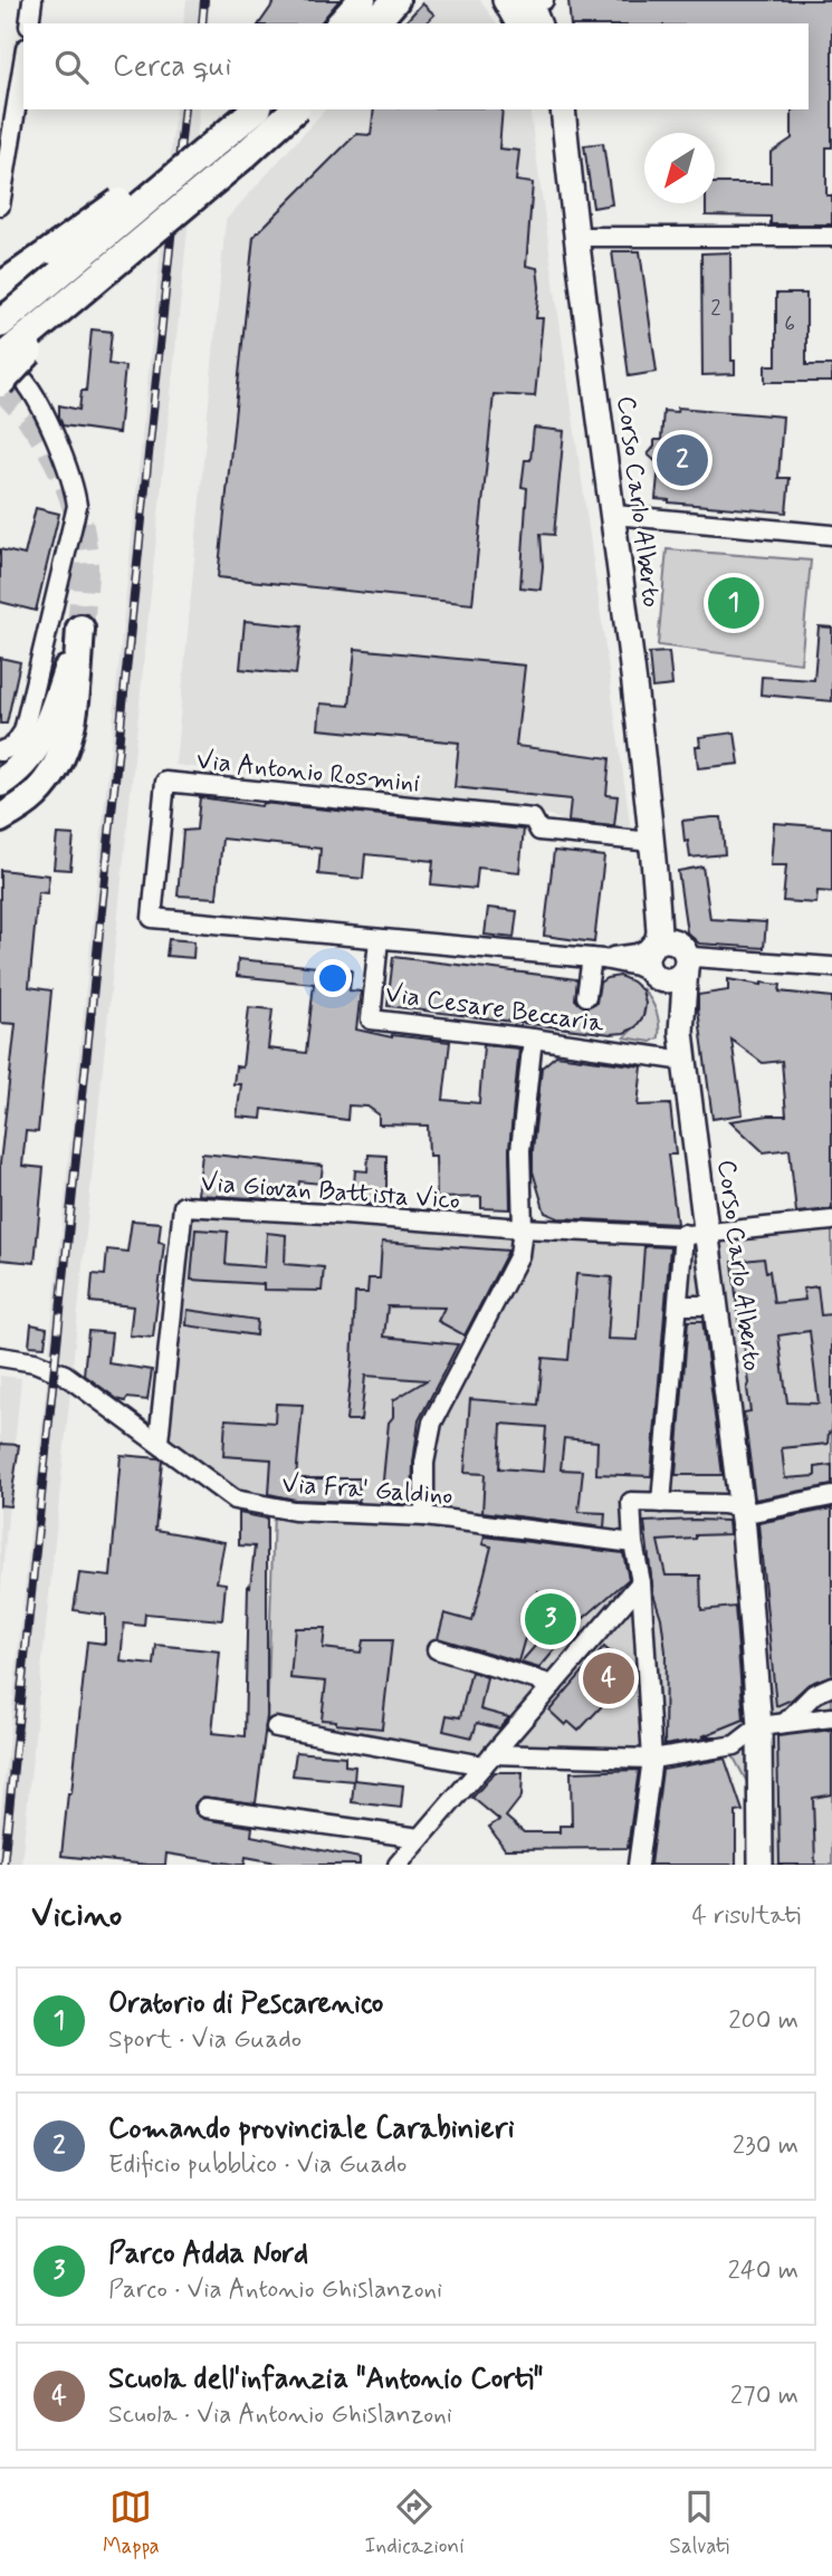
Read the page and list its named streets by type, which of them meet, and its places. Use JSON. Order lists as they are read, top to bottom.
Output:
{
  "streets": {
    "main road": ["Corso Carlo Alberto"],
    "street": [
      "Via Antonio Rosmini",
      "Via Cesare Beccaria",
      "Via Giovan Battista Vico",
      "Via Fra' Galdino"
    ]
  },
  "crossings": [
    ["Corso Carlo Alberto", "Via Antonio Rosmini"],
    ["Corso Carlo Alberto", "Via Cesare Beccaria"],
    ["Via Antonio Rosmini", "Via Cesare Beccaria"],
    ["Via Giovan Battista Vico", "Via Fra' Galdino"]
  ],
  "house_numbers": ["2", "6"],
  "north": "bottom left",
  "page": {
    "search": "Cerca qui",
    "pins": [
      "2",
      "1",
      "3",
      "4"
    ],
    "heading": ["Vicino", "4 risultati"],
    "list": [
      {
        "mark": "1",
        "name": "Oratorio di Pescarenico",
        "note": "Sport · Via Guado",
        "value": "200 m"
      },
      {
        "mark": "2",
        "name": "Comando provinciale Carabinieri",
        "note": "Edificio pubblico · Via Guado",
        "value": "230 m"
      },
      {
        "mark": "3",
        "name": "Parco Adda Nord",
        "note": "Parco · Via Antonio Ghislanzoni",
        "value": "240 m"
      },
      {
        "mark": "4",
        "name": "Scuola dell'infanzia \"Antonio Corti\"",
        "note": "Scuola · Via Antonio Ghislanzoni",
        "value": "270 m"
      }
    ],
    "nav": ["Mappa", "Indicazioni", "Salvati"]
  }
}
